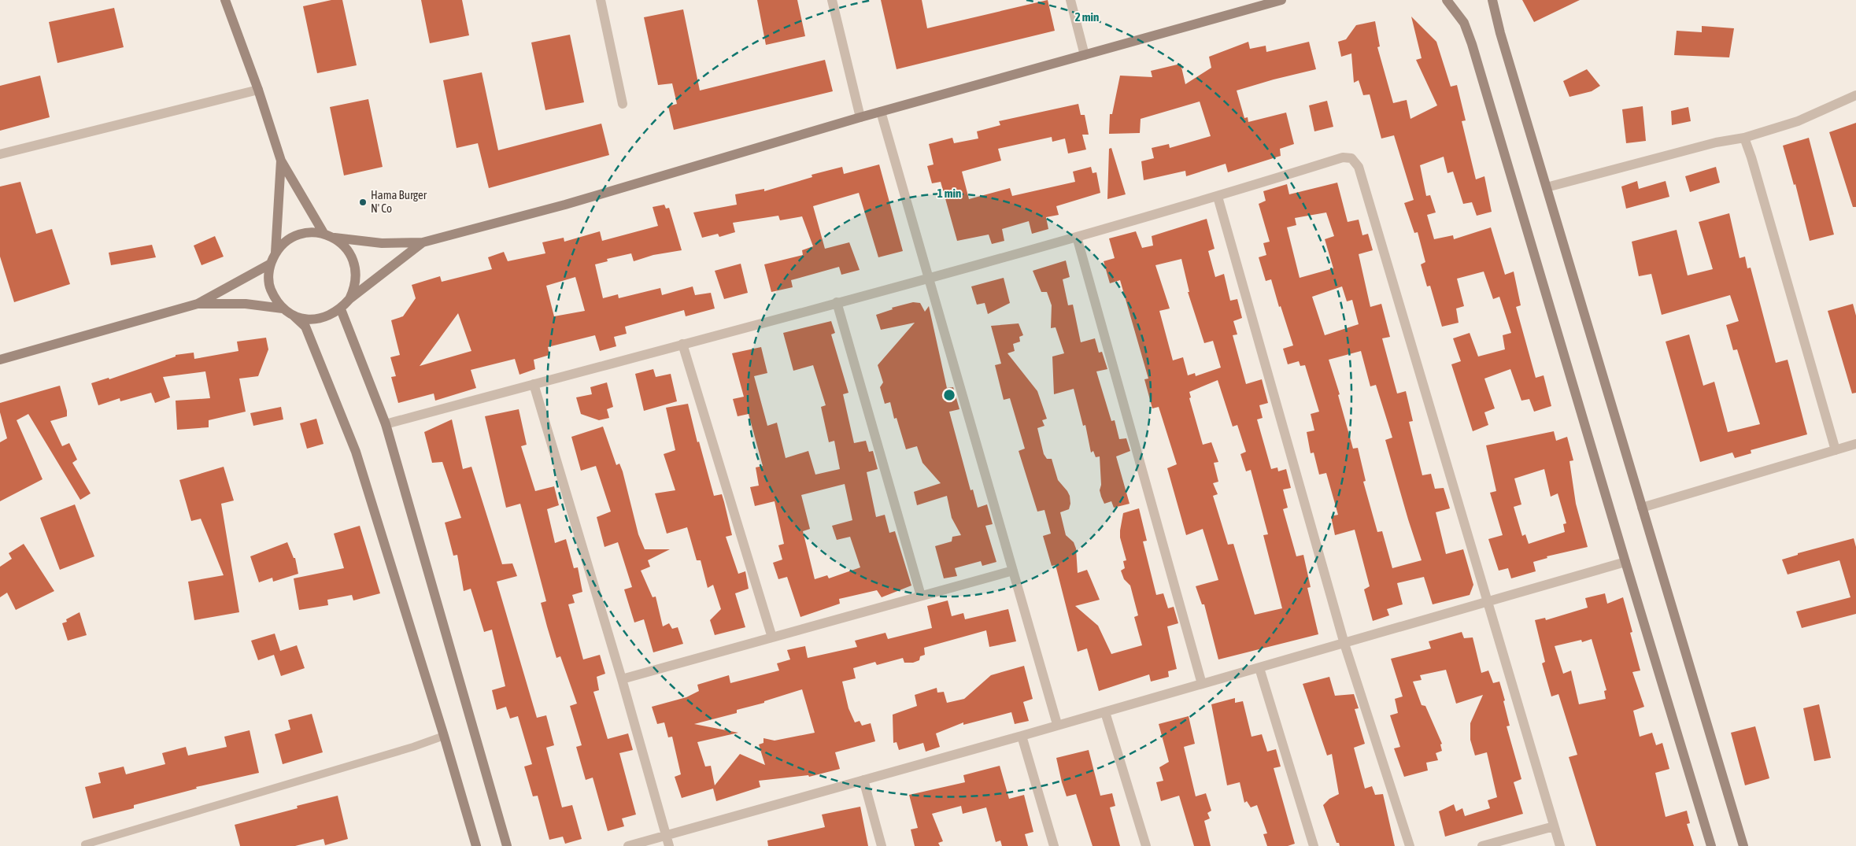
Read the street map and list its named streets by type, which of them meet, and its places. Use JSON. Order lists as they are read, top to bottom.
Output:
{
  "places": ["Hama Burger N' Co"],
  "rings": ["2 min", "1 min"]
}
